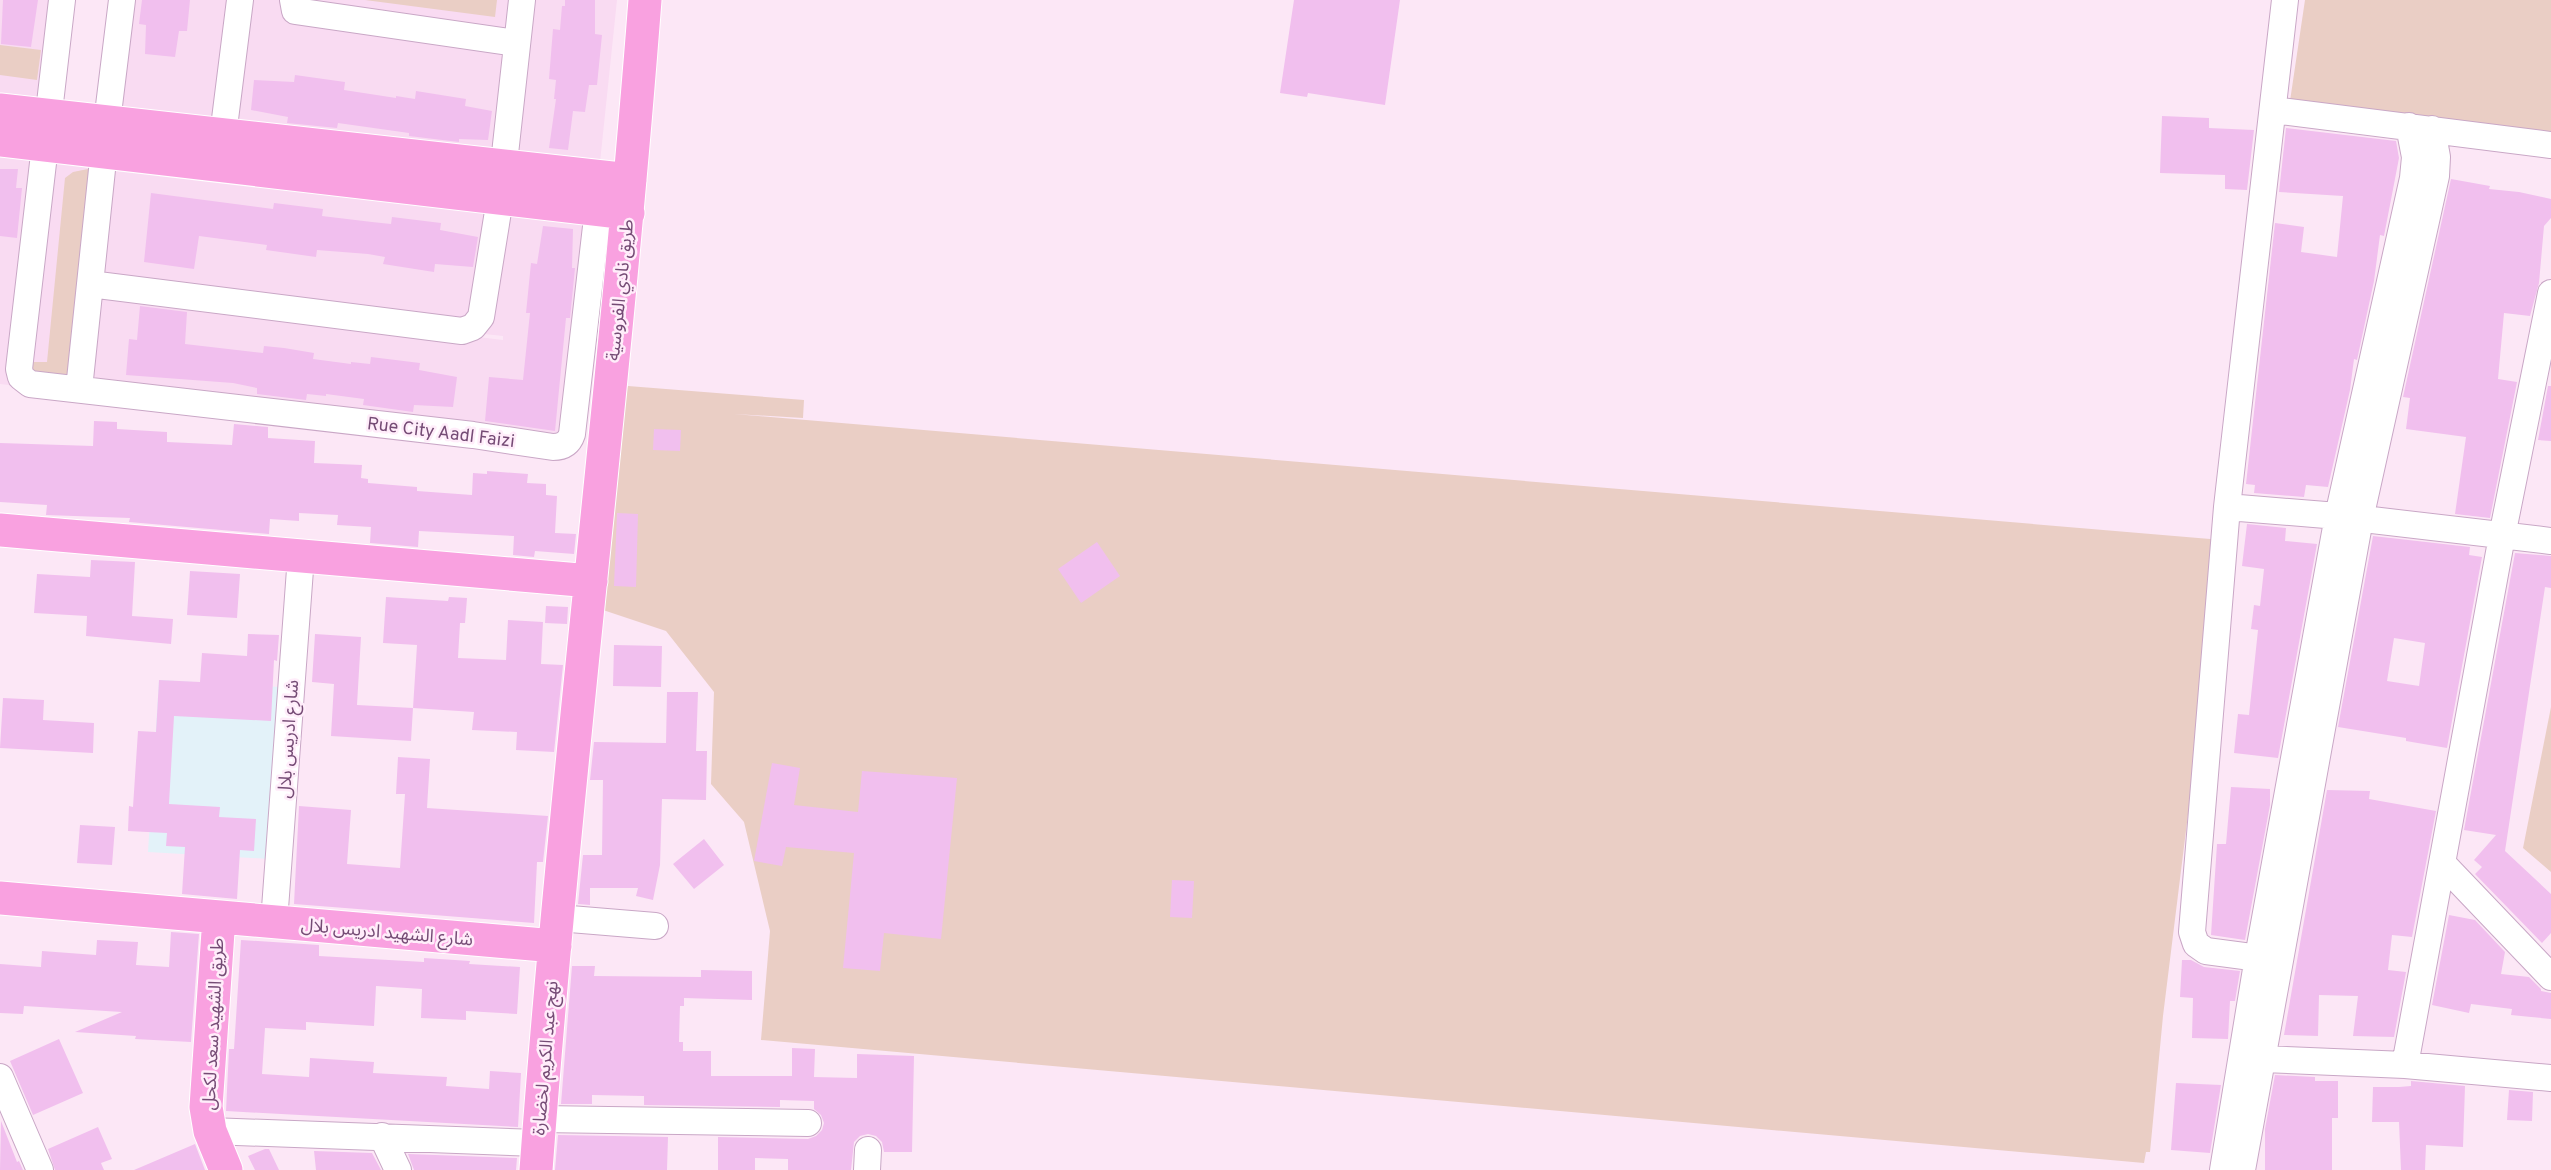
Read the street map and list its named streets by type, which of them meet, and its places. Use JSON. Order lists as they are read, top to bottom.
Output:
{
  "streets": {
    "main road": [
      "طريق نادي الفروسية",
      "شارع الشهيد ادريس بلال",
      "طريق الشهيد سعد لكحل",
      "نهج عبد الكريم لخضارة"
    ],
    "street": ["Rue City Aadl Faizi", "شارع ادريس بلال"]
  },
  "crossings": [
    ["طريق نادي الفروسية", "Rue City Aadl Faizi"],
    ["طريق نادي الفروسية", "شارع الشهيد ادريس بلال"],
    ["طريق نادي الفروسية", "نهج عبد الكريم لخضارة"],
    ["شارع ادريس بلال", "شارع الشهيد ادريس بلال"],
    ["شارع الشهيد ادريس بلال", "طريق الشهيد سعد لكحل"],
    ["شارع الشهيد ادريس بلال", "نهج عبد الكريم لخضارة"]
  ]
}
